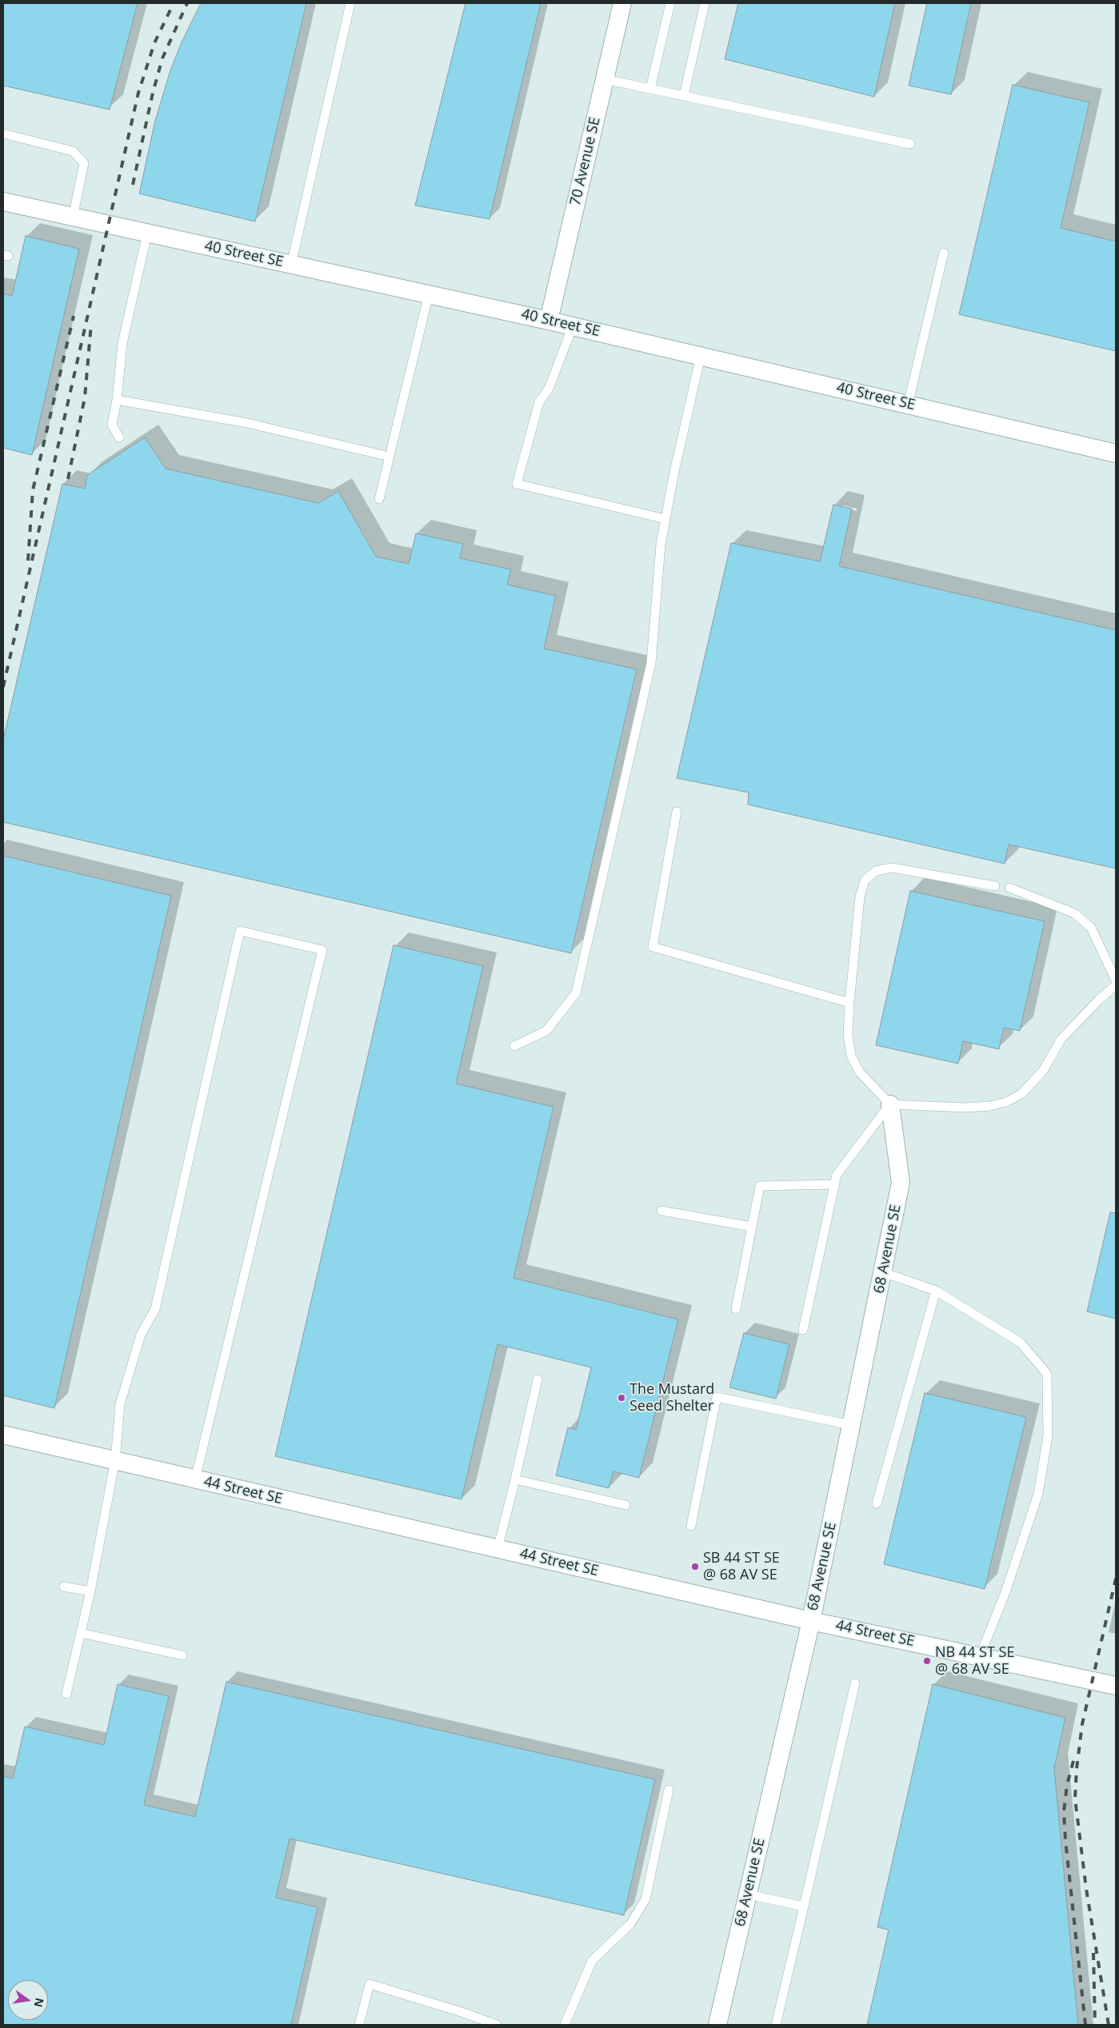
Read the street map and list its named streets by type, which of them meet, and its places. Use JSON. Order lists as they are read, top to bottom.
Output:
{
  "streets": {
    "street": [
      "70 Avenue SE",
      "40 Street SE",
      "68 Avenue SE",
      "44 Street SE"
    ]
  },
  "crossings": [
    ["70 Avenue SE", "40 Street SE"],
    ["68 Avenue SE", "44 Street SE"]
  ],
  "places": ["The Mustard Seed Shelter", "SB 44 ST SE @ 68 AV SE", "NB 44 ST SE @ 68 AV SE"],
  "north": "right"
}
